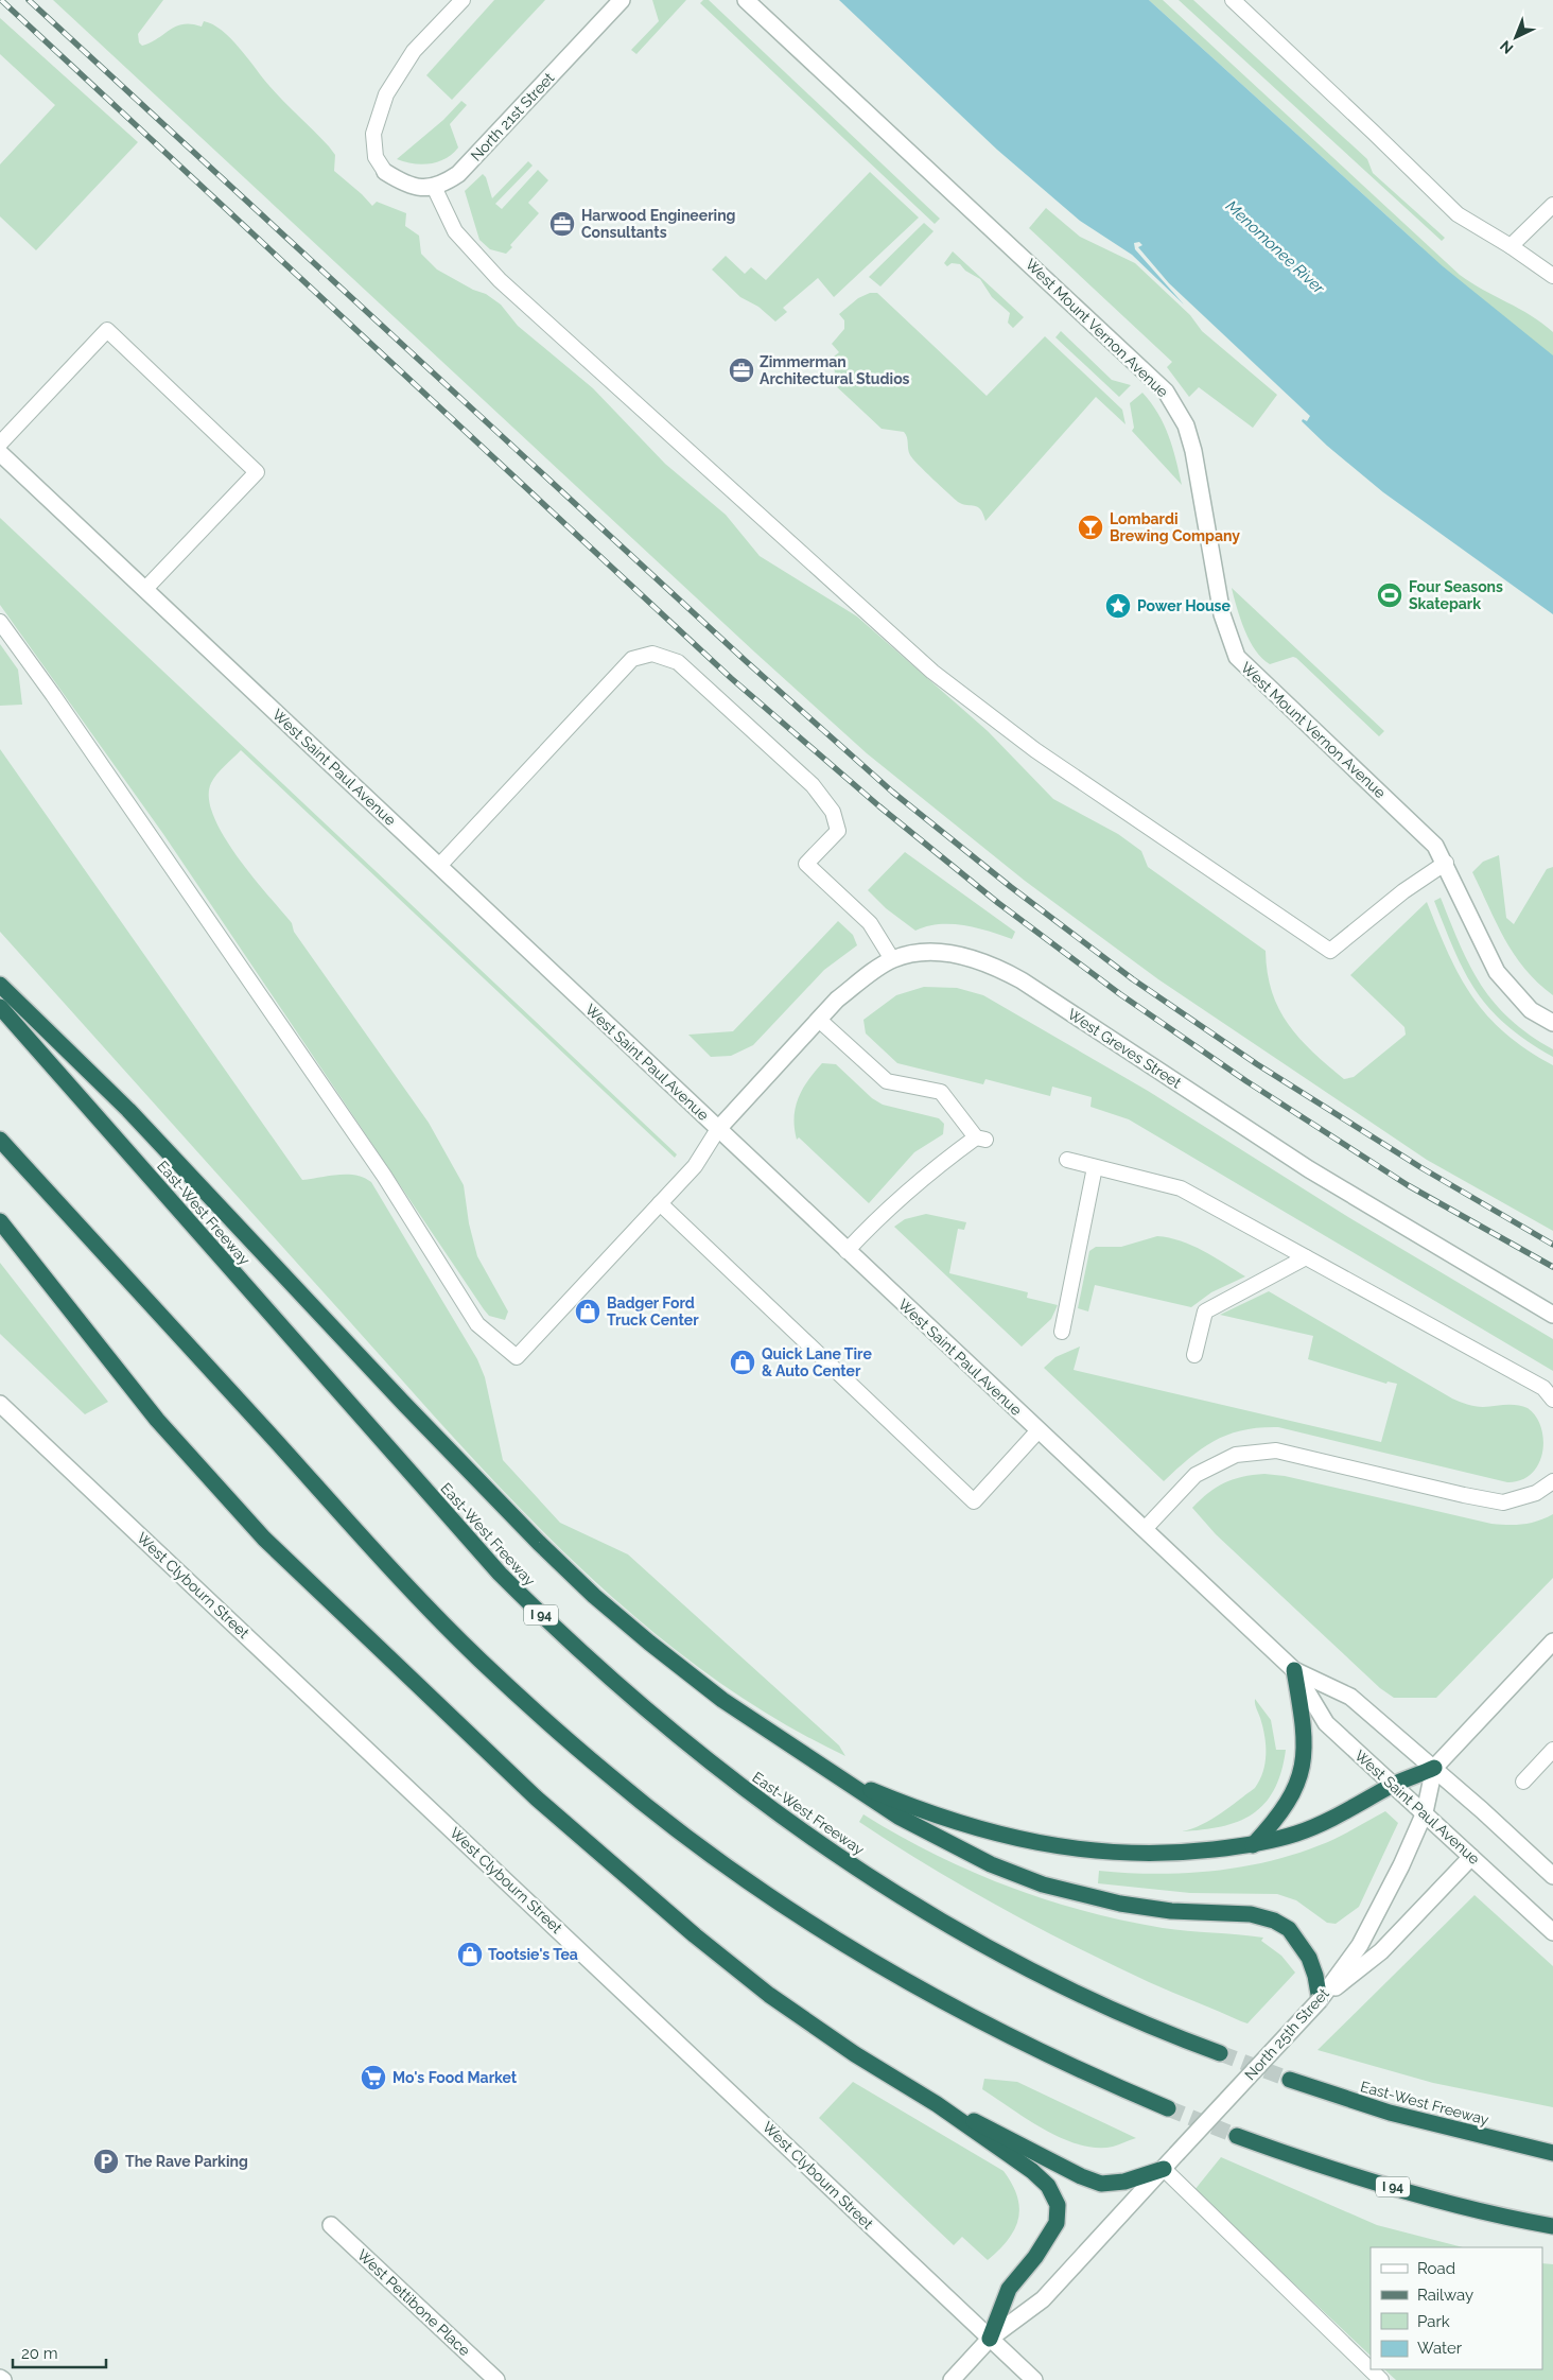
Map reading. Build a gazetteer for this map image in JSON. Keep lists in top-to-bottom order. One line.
{"streets":{"highway":["East-West Freeway","I 94"],"street":["North 21st Street","West Mount Vernon Avenue","West Saint Paul Avenue","West Greves Street","West Clybourn Street","North 25th Street","West Pettibone Place"]},"crossings":[["West Saint Paul Avenue","West Greves Street"],["West Saint Paul Avenue","North 25th Street"],["West Clybourn Street","North 25th Street"]],"water":["Menomonee River"],"places":{"office":["Harwood Engineering Consultants","Zimmerman Architectural Studios"],"bar":["Lombardi Brewing Company"],"sports":["Four Seasons Skatepark"],"place":["Power House"],"shop":["Badger Ford Truck Center","Quick Lane Tire & Auto Center","Tootsie's Tea"],"supermarket":["Mo's Food Market"],"parking":["The Rave Parking"]},"legend":["Road","Railway","Park","Water"],"scale_bar":"20 m","north":"bottom left"}
